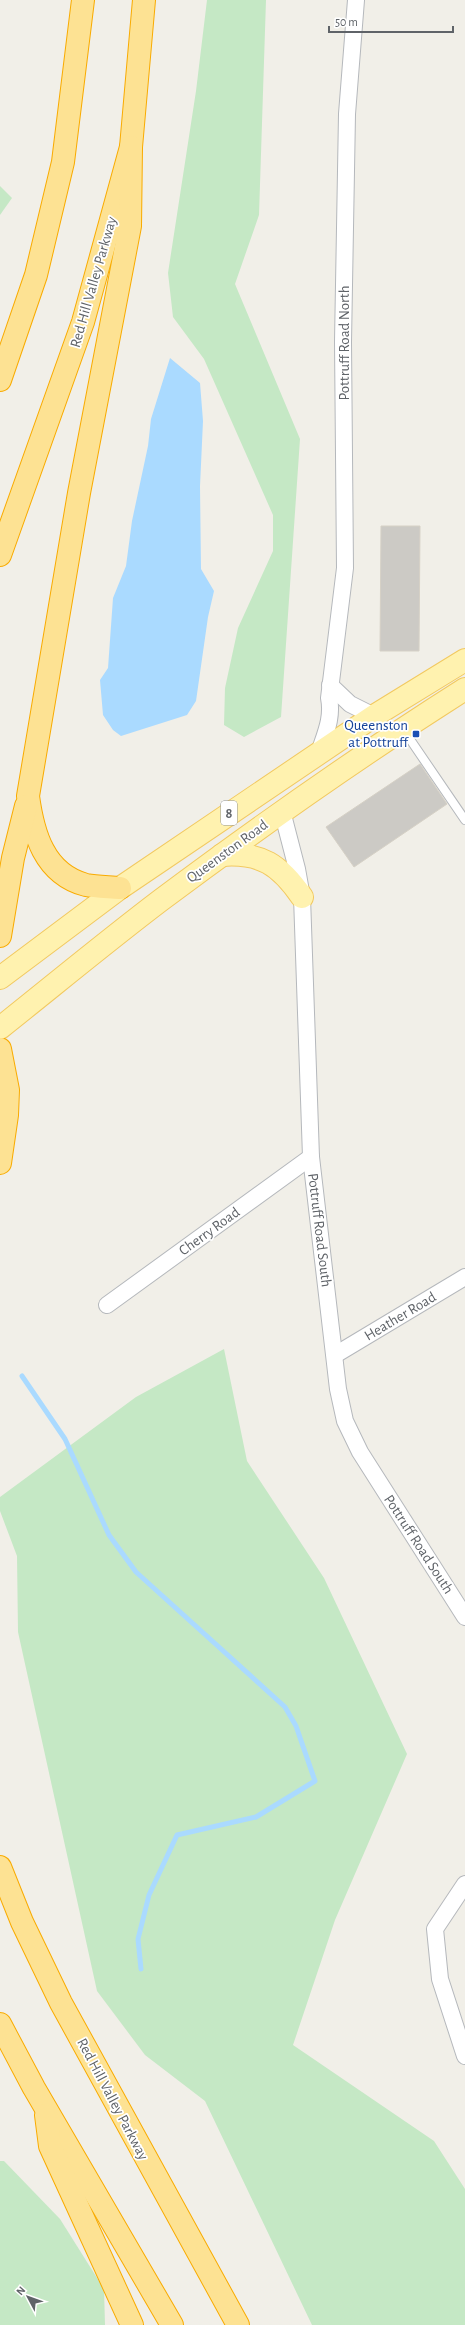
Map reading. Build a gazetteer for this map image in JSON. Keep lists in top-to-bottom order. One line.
{"streets":{"highway":["Red Hill Valley Parkway"],"main road":["8","Queenston Road"],"street":["Pottruff Road North","Pottruff Road South","Cherry Road","Heather Road"]},"crossings":[["Pottruff Road North","Queenston Road"],["Queenston Road","Pottruff Road South"],["Pottruff Road South","Cherry Road"],["Pottruff Road South","Heather Road"]],"places":{"transit":["Queenston at Pottruff"]},"scale_bar":"50 m","north":"top left"}
